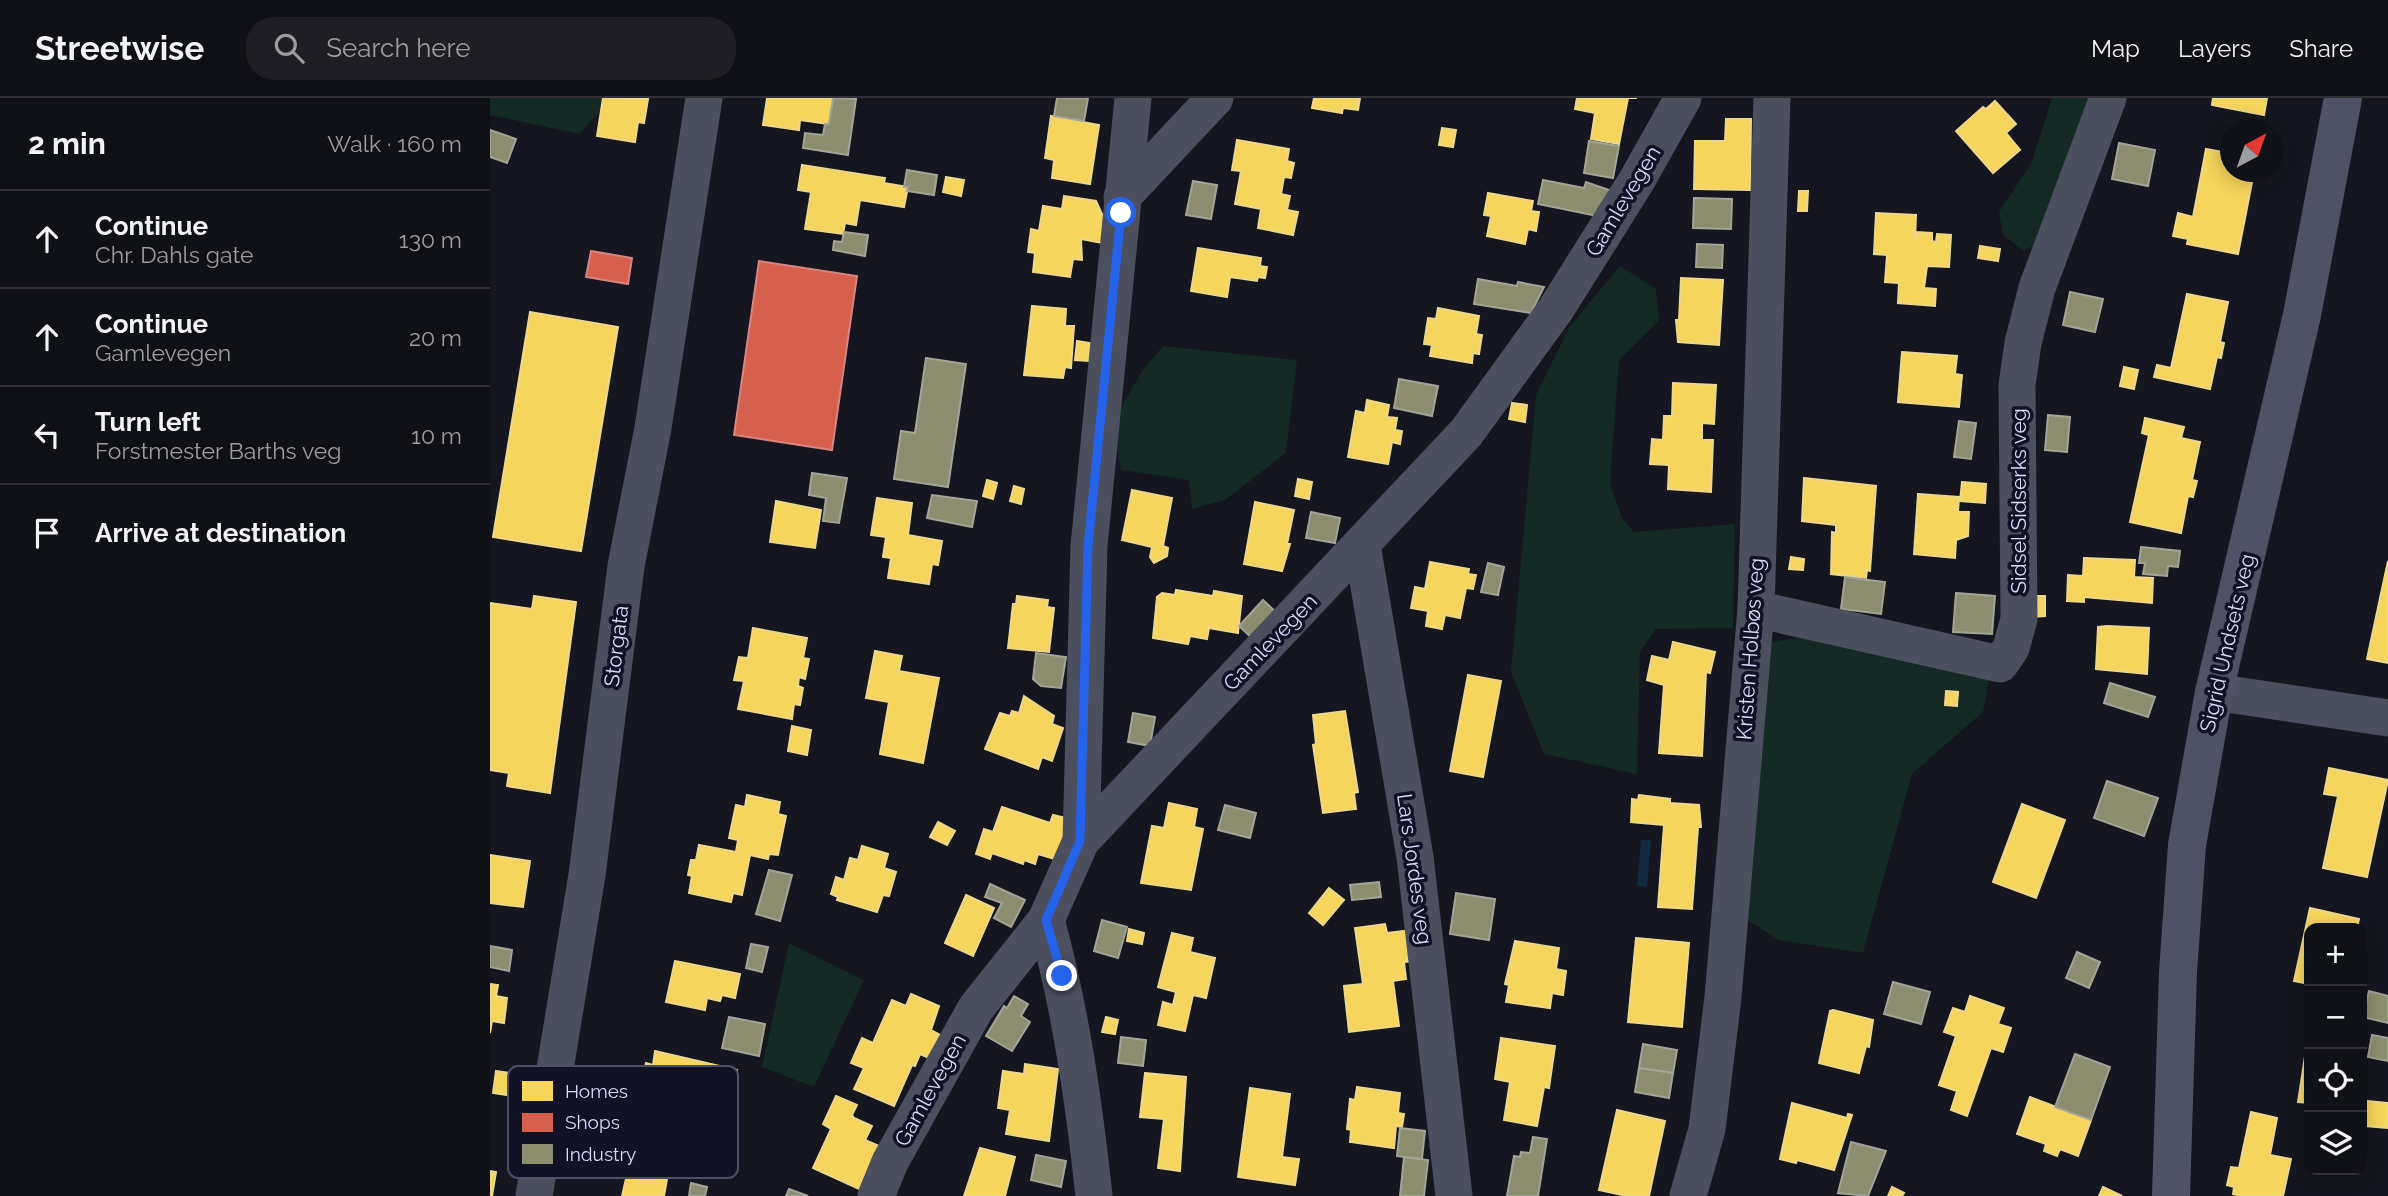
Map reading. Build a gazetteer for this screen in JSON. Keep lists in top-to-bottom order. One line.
{"streets":{"street":["Gamlevegen","Sidsel Sidserks veg","Sigrid Undsets veg","Storgata","Kristen Holbøs veg","Lars Jordes veg"]},"crossings":[["Gamlevegen","Lars Jordes veg"],["Sidsel Sidserks veg","Kristen Holbøs veg"]],"legend":["Homes","Shops","Industry"],"north":"top right","page":{"header":"Streetwise","search":"Search here","nav":["Map","Layers","Share"],"heading":["2 min","Walk · 160 m"],"list":[["Continue","Chr. Dahls gate","130 m"],["Continue","Gamlevegen","20 m"],["Turn left","Forstmester Barths veg","10 m"],"Arrive at destination"],"map_buttons":["+","−"]}}
